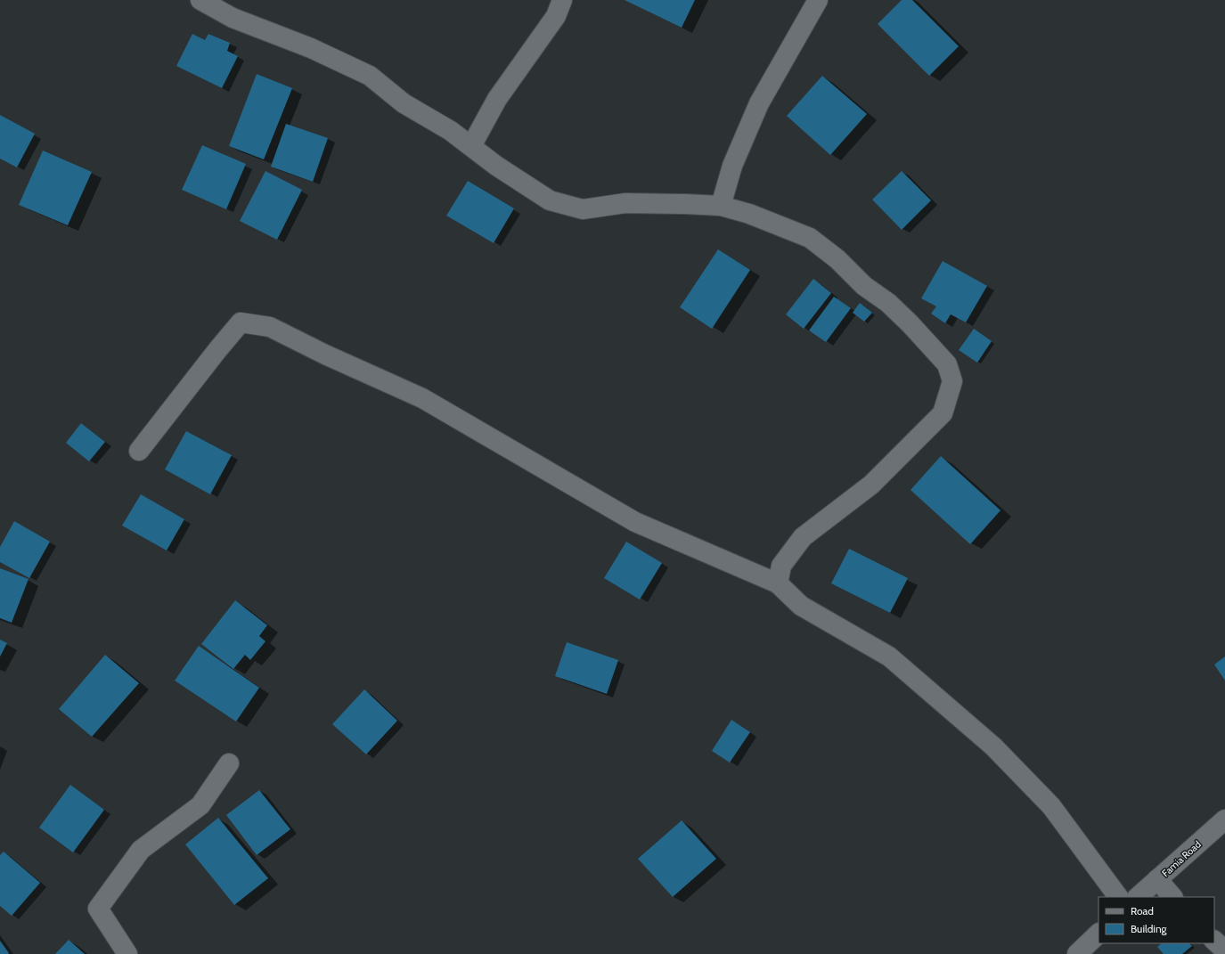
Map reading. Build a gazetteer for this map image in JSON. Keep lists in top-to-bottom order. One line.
{"streets":{"street":["Famia Road"]},"legend":["Road","Building"]}
